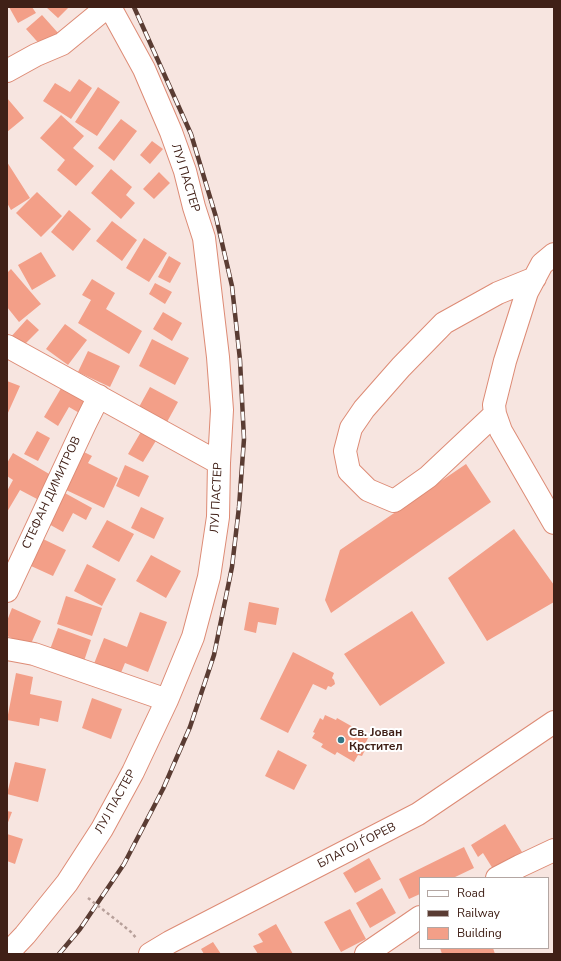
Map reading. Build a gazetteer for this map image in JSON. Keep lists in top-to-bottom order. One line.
{"streets":{"street":["ЛУЈ ПАСТЕР","СТЕФАН ДИМИТРОВ","БЛАГОЈ ЃОРЕВ"]},"places":["Св. Јован Крстител"],"legend":["Road","Railway","Building"]}
